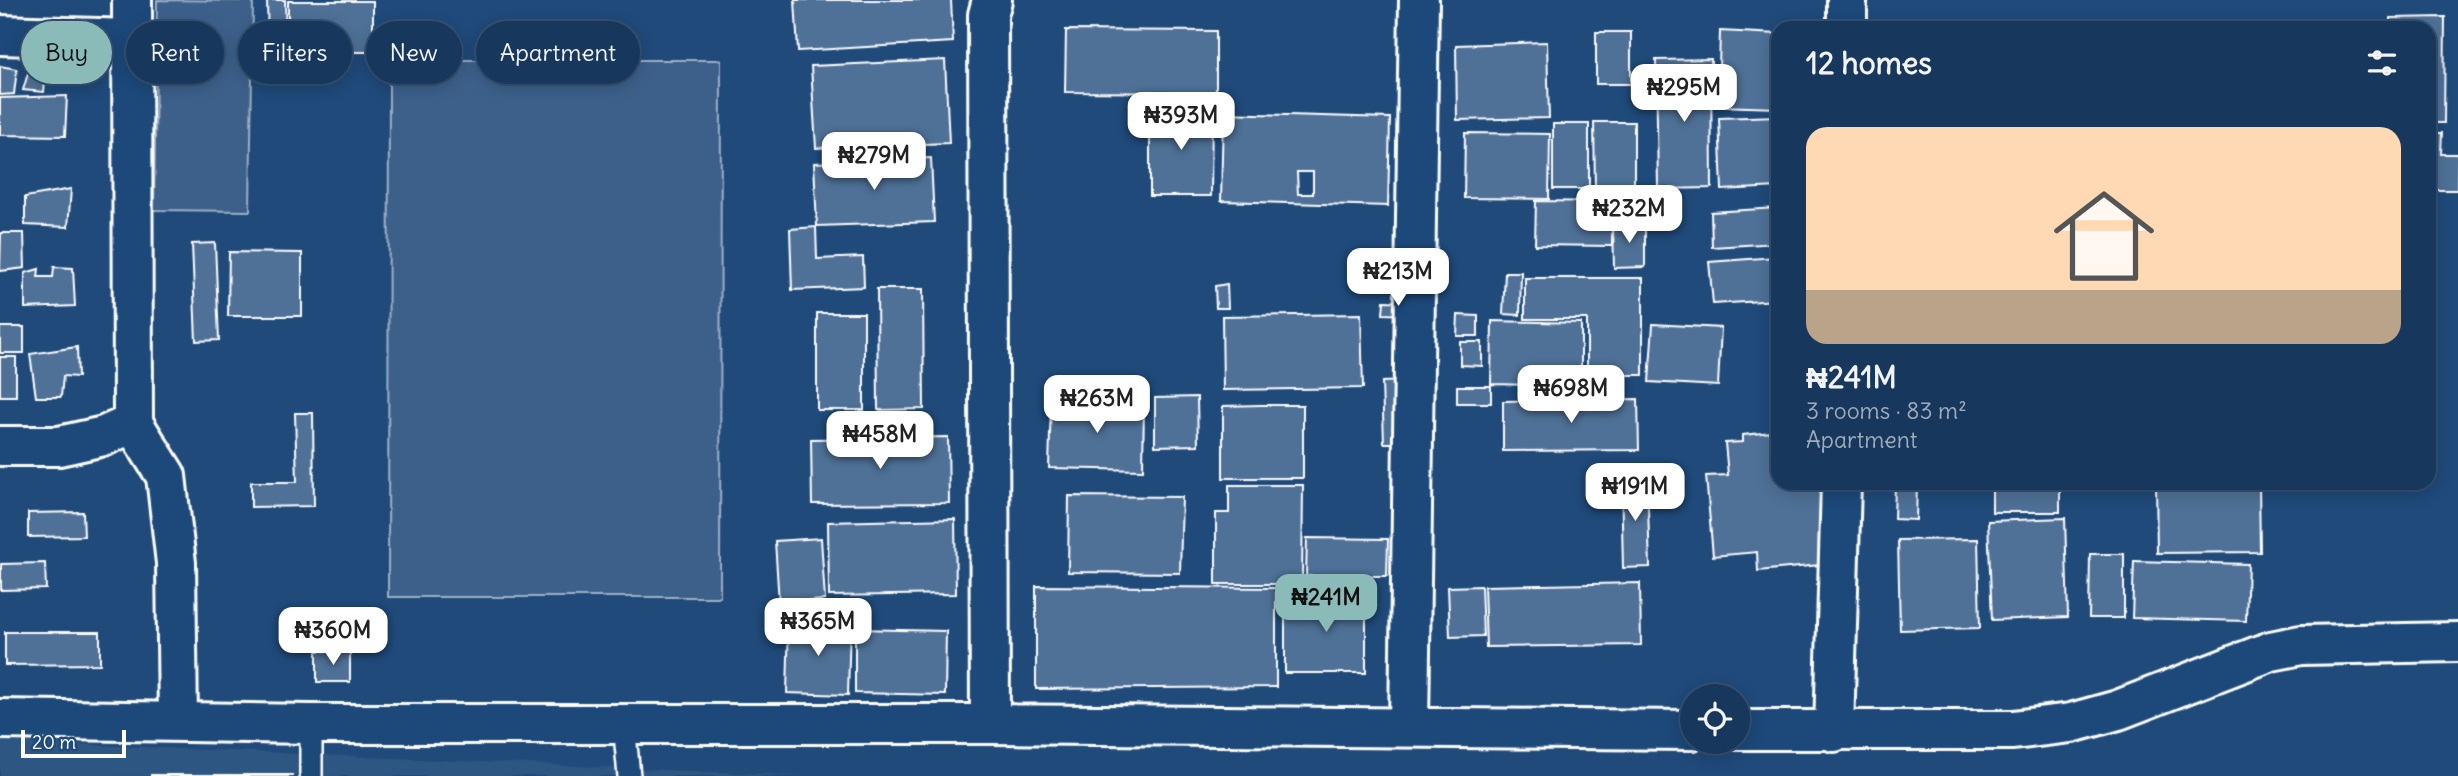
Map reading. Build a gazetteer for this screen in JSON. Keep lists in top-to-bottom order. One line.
{"scale_bar":"20 m","page":{"chip":["Buy","Rent","Filters","New","Apartment"],"heading":"12 homes","price":["₦295M","₦393M","₦279M","₦232M","₦213M","₦698M","₦263M","₦458M","₦191M","₦241M","₦365M","₦360M"],"list":[{"name":"₦241M","note":"3 rooms · 83 m² · Apartment"}],"scale":"20 m"}}
